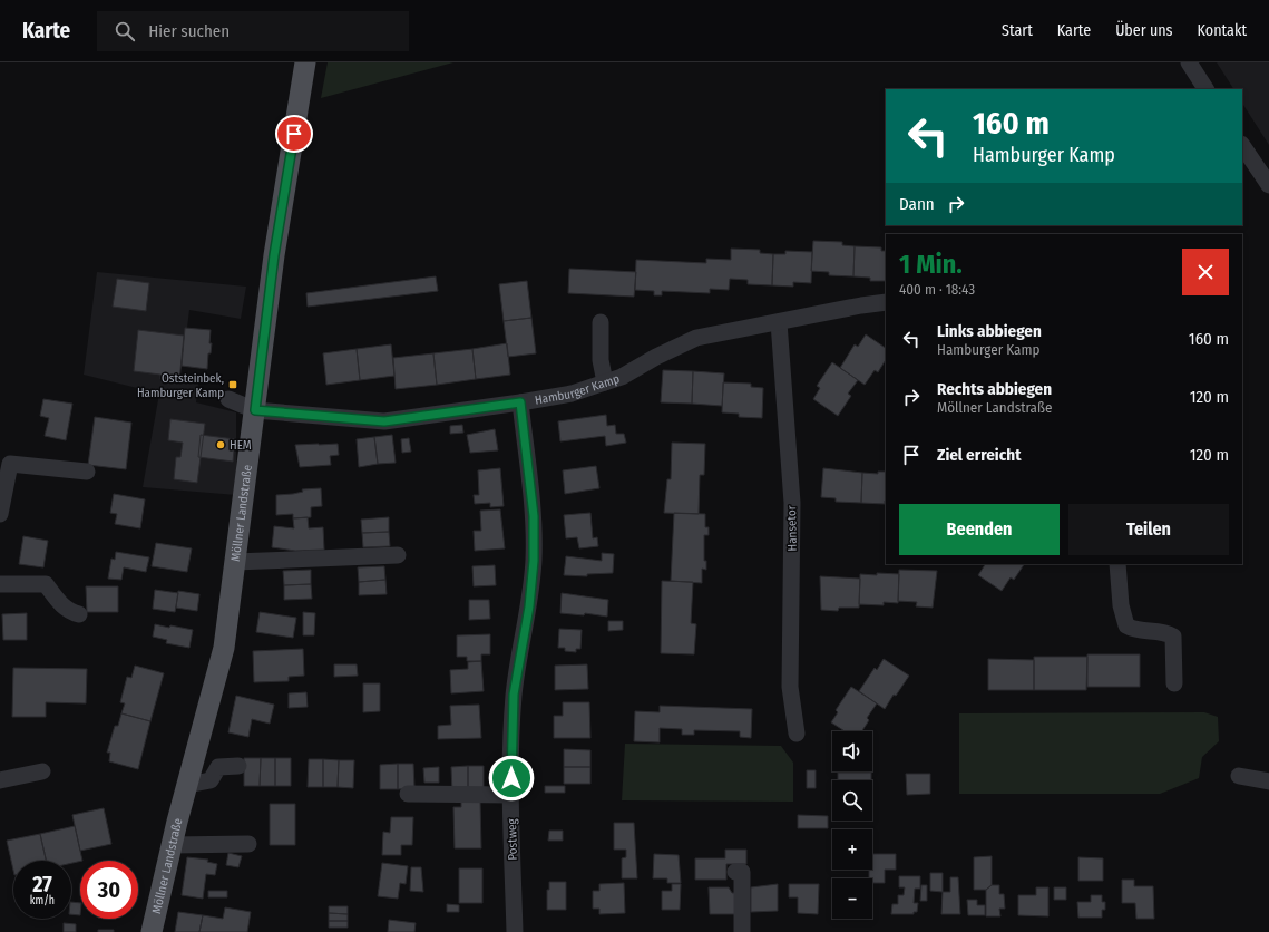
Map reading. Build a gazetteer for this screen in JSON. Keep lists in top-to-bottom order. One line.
{"streets":{"main road":["Möllner Landstraße"],"street":["Hamburger Kamp","Hansetor","Postweg"]},"crossings":[["Hamburger Kamp","Möllner Landstraße"],["Hamburger Kamp","Hansetor"],["Hamburger Kamp","Postweg"]],"places":{"transit":["Oststeinbek, Hamburger Kamp"],"other":["HEM"]},"page":{"header":"Karte","search":"Hier suchen","nav":["Start","Karte","Über uns","Kontakt"],"turn":["160 m","Hamburger Kamp"],"then":"Dann","heading":["1 Min.","400 m · 18:43"],"list":[{"name":"Links abbiegen","note":"Hamburger Kamp","value":"160 m"},{"name":"Rechts abbiegen","note":"Möllner Landstraße","value":"120 m"},{"name":"Ziel erreicht","value":"120 m"}],"buttons":["Beenden","Teilen"],"map_buttons":["+","−"],"speed":"27 km/h","limit":"30"}}
